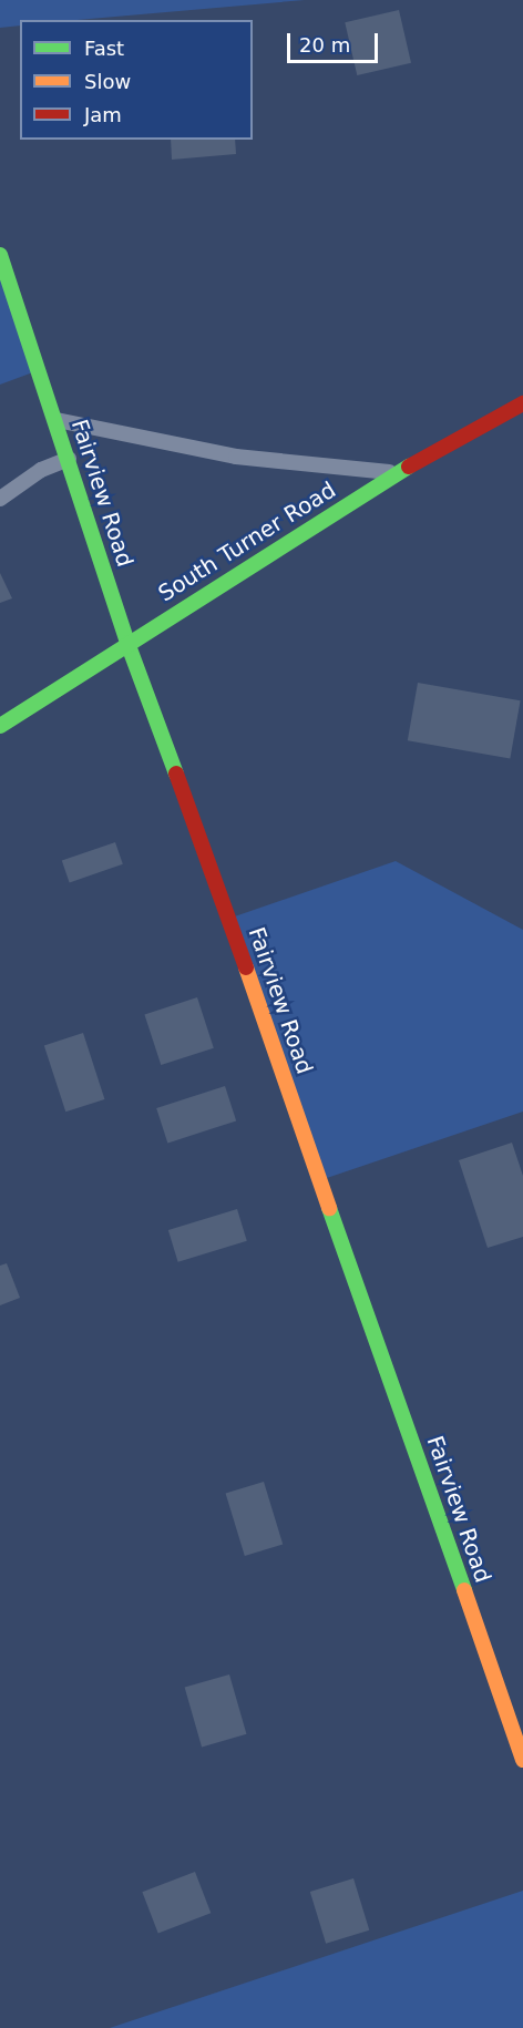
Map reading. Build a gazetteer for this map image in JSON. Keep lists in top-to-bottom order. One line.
{"streets":{"street":["Fairview Road","South Turner Road"]},"crossings":[["Fairview Road","South Turner Road"]],"legend":["Fast","Slow","Jam"],"scale_bar":"20 m"}
